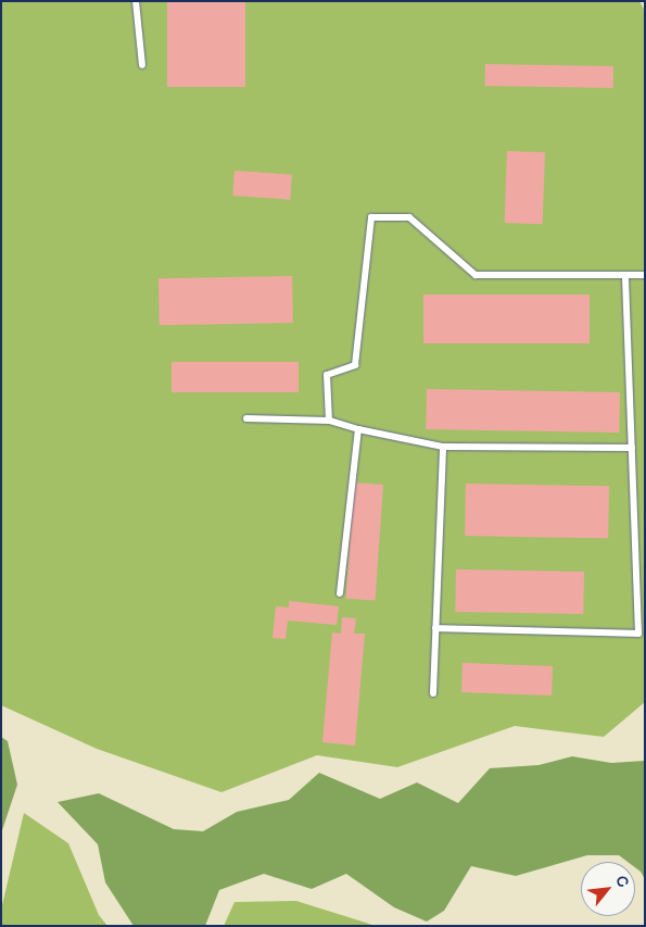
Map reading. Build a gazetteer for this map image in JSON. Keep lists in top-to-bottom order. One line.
{"north":"top right"}
